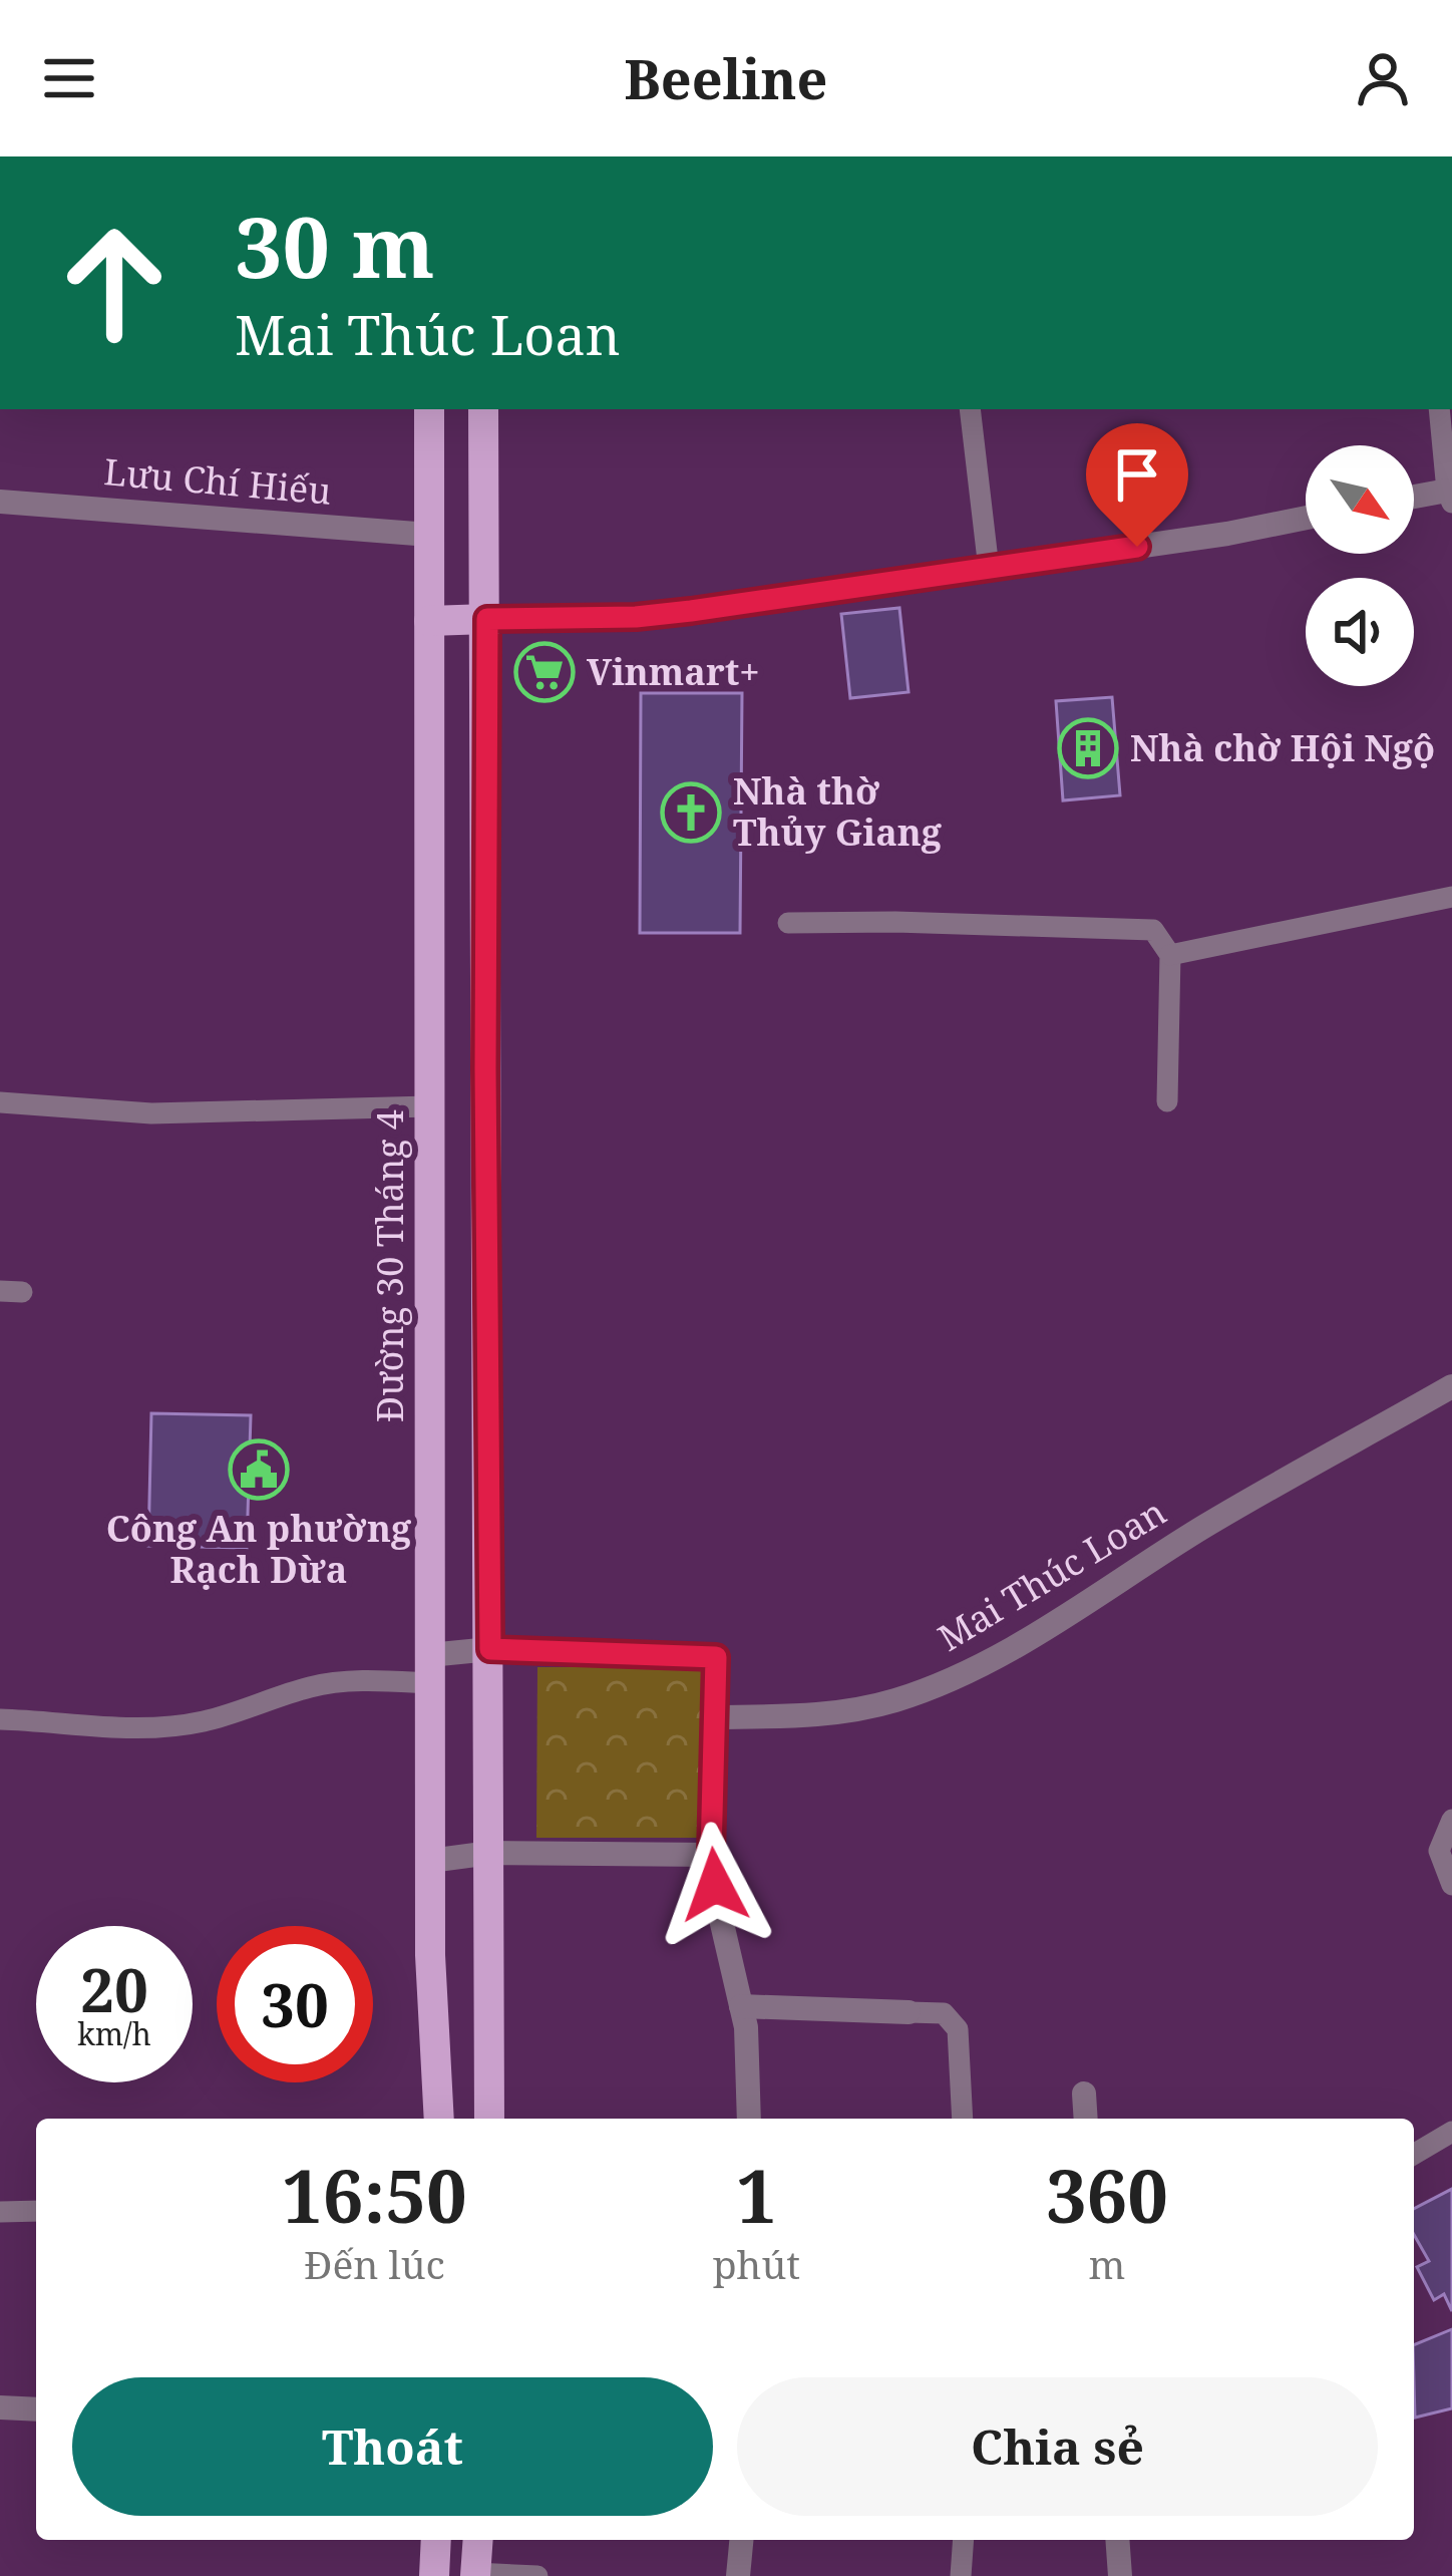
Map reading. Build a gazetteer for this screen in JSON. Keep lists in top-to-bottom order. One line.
{"streets":{"main road":["Đường 30 Tháng 4"],"street":["Lưu Chí Hiếu","Mai Thúc Loan"]},"crossings":[["Lưu Chí Hiếu","Đường 30 Tháng 4"]],"places":{"supermarket":["Vinmart+"],"building":["Nhà chờ Hội Ngộ"],"church":["Nhà thờ Thủy Giang"],"public building":["Công An phường Rạch Dừa"]},"north":"bottom right","page":{"header":"Beeline","turn":["30 m","Mai Thúc Loan"],"speed":"20 km/h","limit":"30","eta":["16:50","Đến lúc","1","phút","360","m"],"buttons":["Thoát","Chia sẻ"]}}
